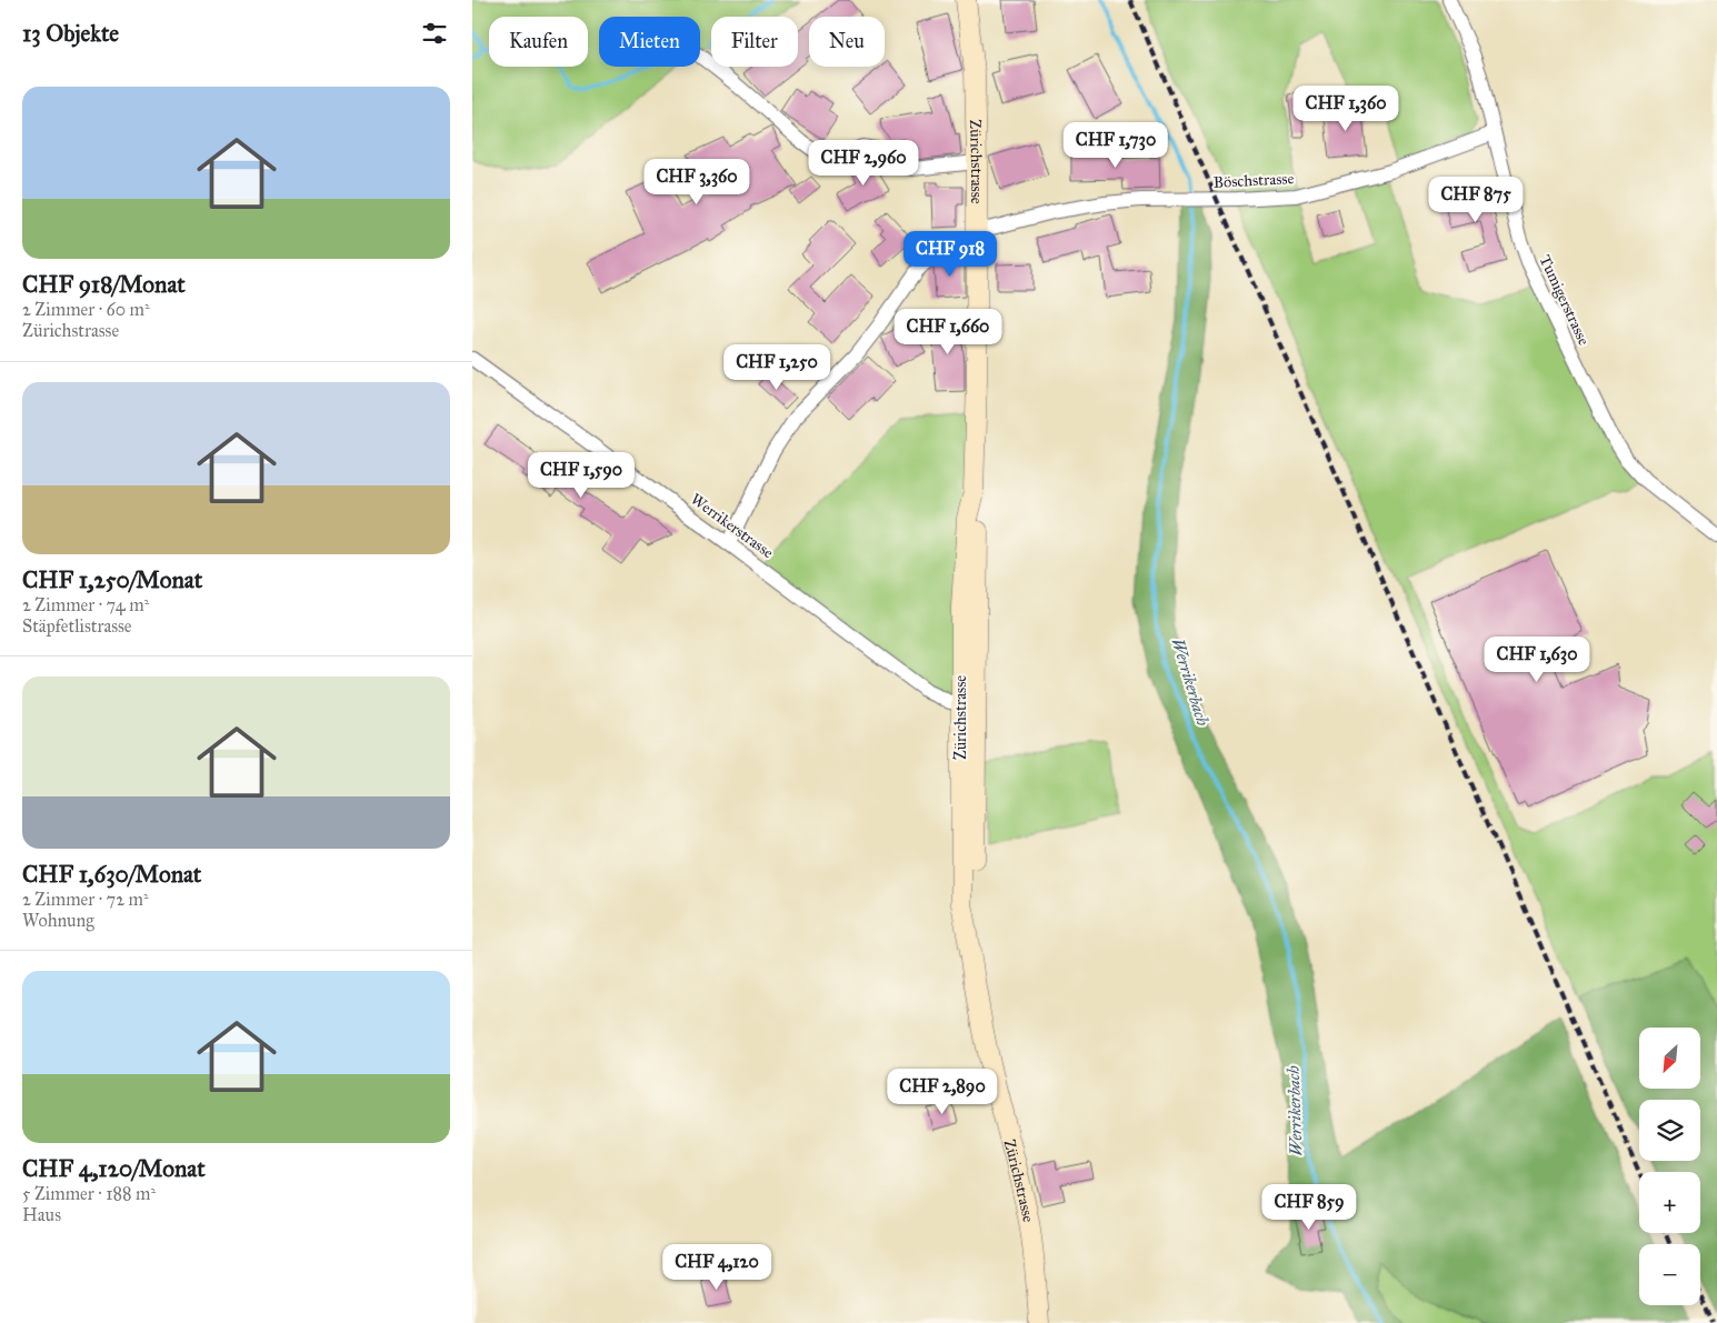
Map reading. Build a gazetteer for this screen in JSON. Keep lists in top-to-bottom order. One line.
{"streets":{"main road":["Zürichstrasse"],"street":["Böschstrasse","Tumigerstrasse","Werrikerstrasse"]},"crossings":[["Zürichstrasse","Böschstrasse"],["Zürichstrasse","Werrikerstrasse"],["Böschstrasse","Tumigerstrasse"],["Böschstrasse","Werrikerstrasse"]],"water":["Werrikerbach"],"north":"bottom left","page":{"heading":"13 Objekte","chip":["Kaufen","Mieten","Filter","Neu"],"list":[{"name":"CHF 918/Monat","note":"2 Zimmer · 60 m² · Zürichstrasse"},{"name":"CHF 1,250/Monat","note":"2 Zimmer · 74 m² · Stäpfetlistrasse"},{"name":"CHF 1,630/Monat","note":"2 Zimmer · 72 m² · Wohnung"},{"name":"CHF 4,120/Monat","note":"5 Zimmer · 188 m² · Haus"}],"price":["CHF 1,360","CHF 1,730","CHF 2,960","CHF 3,360","CHF 875","CHF 918","CHF 1,660","CHF 1,250","CHF 1,590","CHF 1,630","CHF 2,890","CHF 859","CHF 4,120"],"map_buttons":["+","−"]}}
